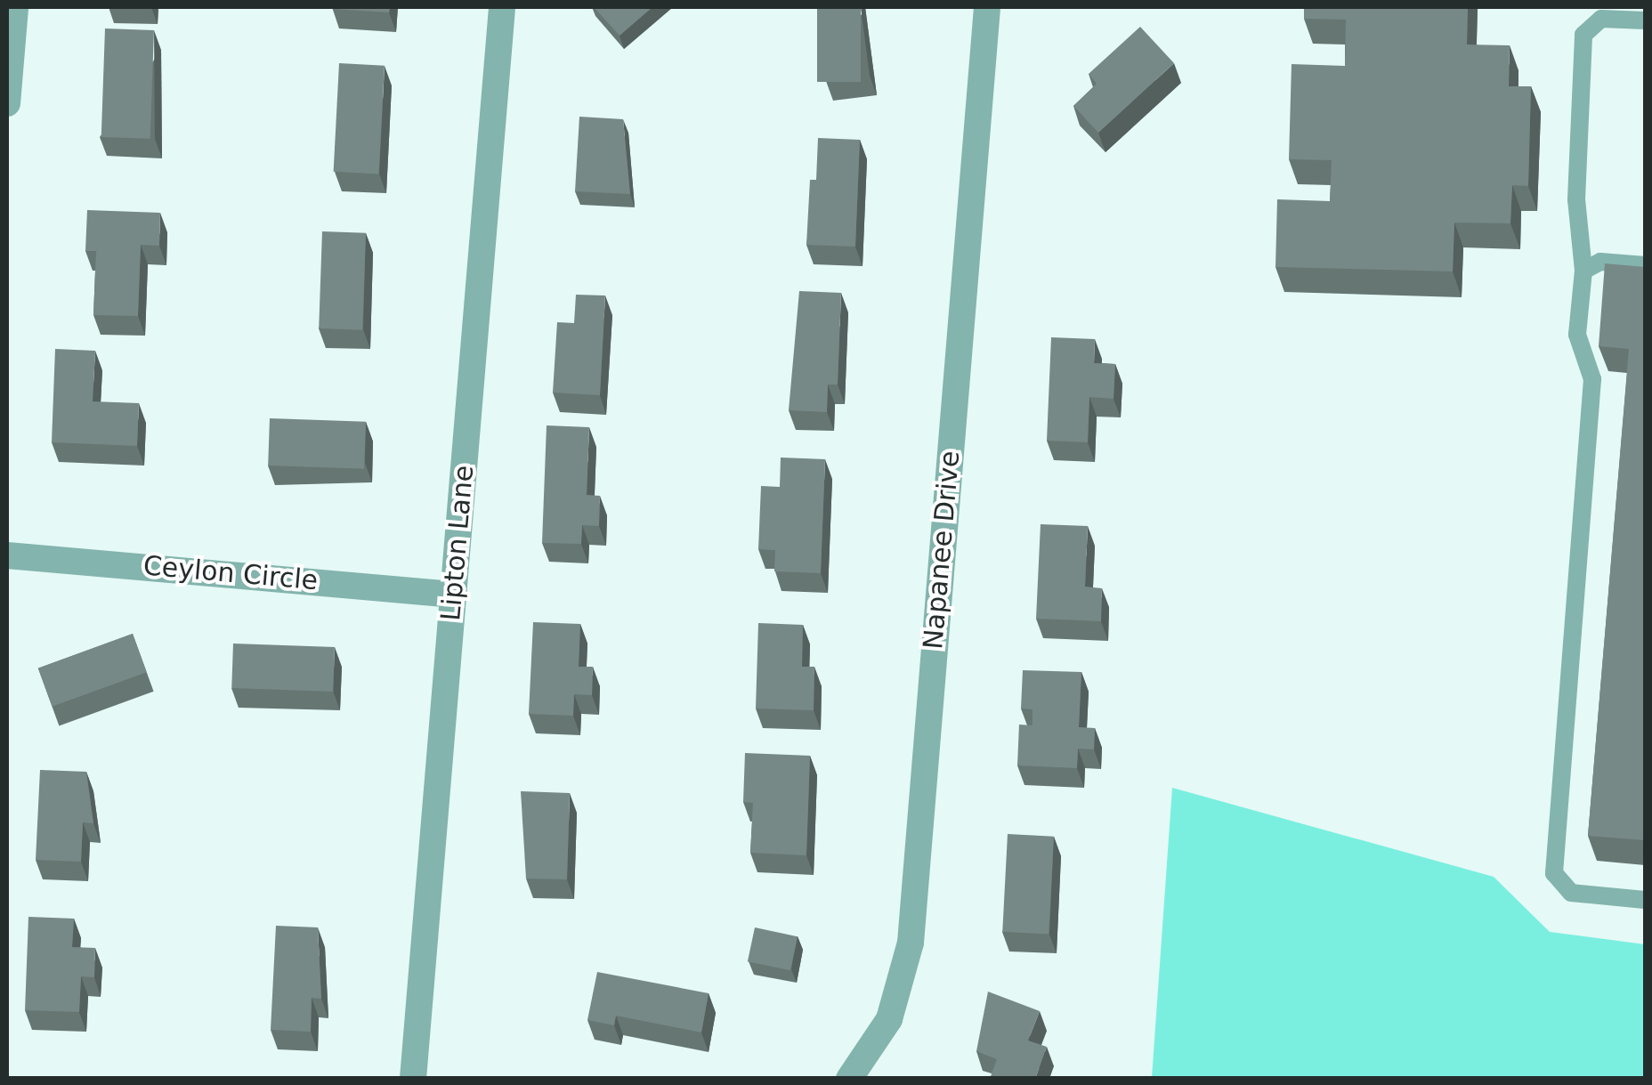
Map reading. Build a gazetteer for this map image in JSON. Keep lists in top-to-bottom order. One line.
{"streets":{"street":["Lipton Lane","Napanee Drive","Ceylon Circle"]},"crossings":[["Lipton Lane","Ceylon Circle"]]}
